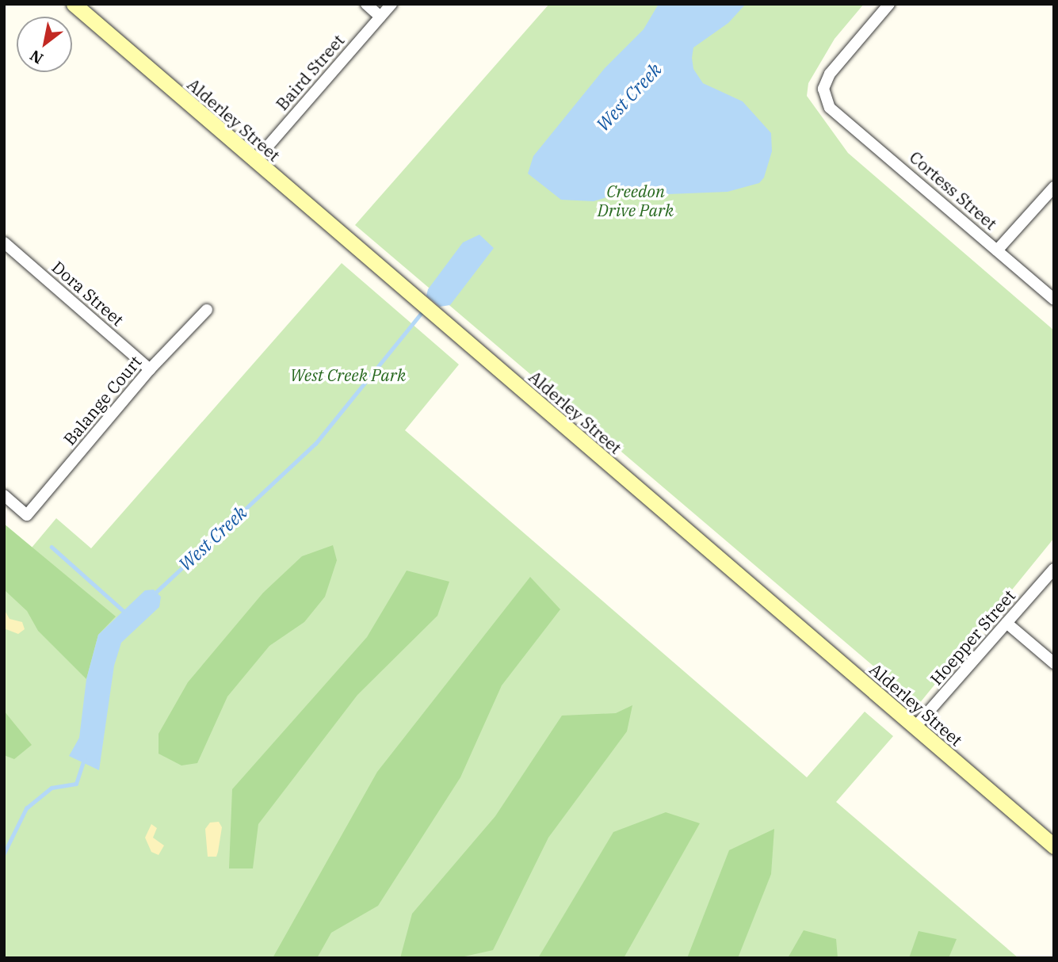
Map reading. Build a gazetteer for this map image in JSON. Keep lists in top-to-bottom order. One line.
{"streets":{"street":["Baird Street","Alderley Street","Cortess Street","Dora Street","Balange Court","Hoepper Street"]},"crossings":[["Baird Street","Alderley Street"],["Alderley Street","Hoepper Street"],["Dora Street","Balange Court"]],"water":["West Creek"],"parks":["Creedon Drive Park","West Creek Park"],"north":"bottom left"}
